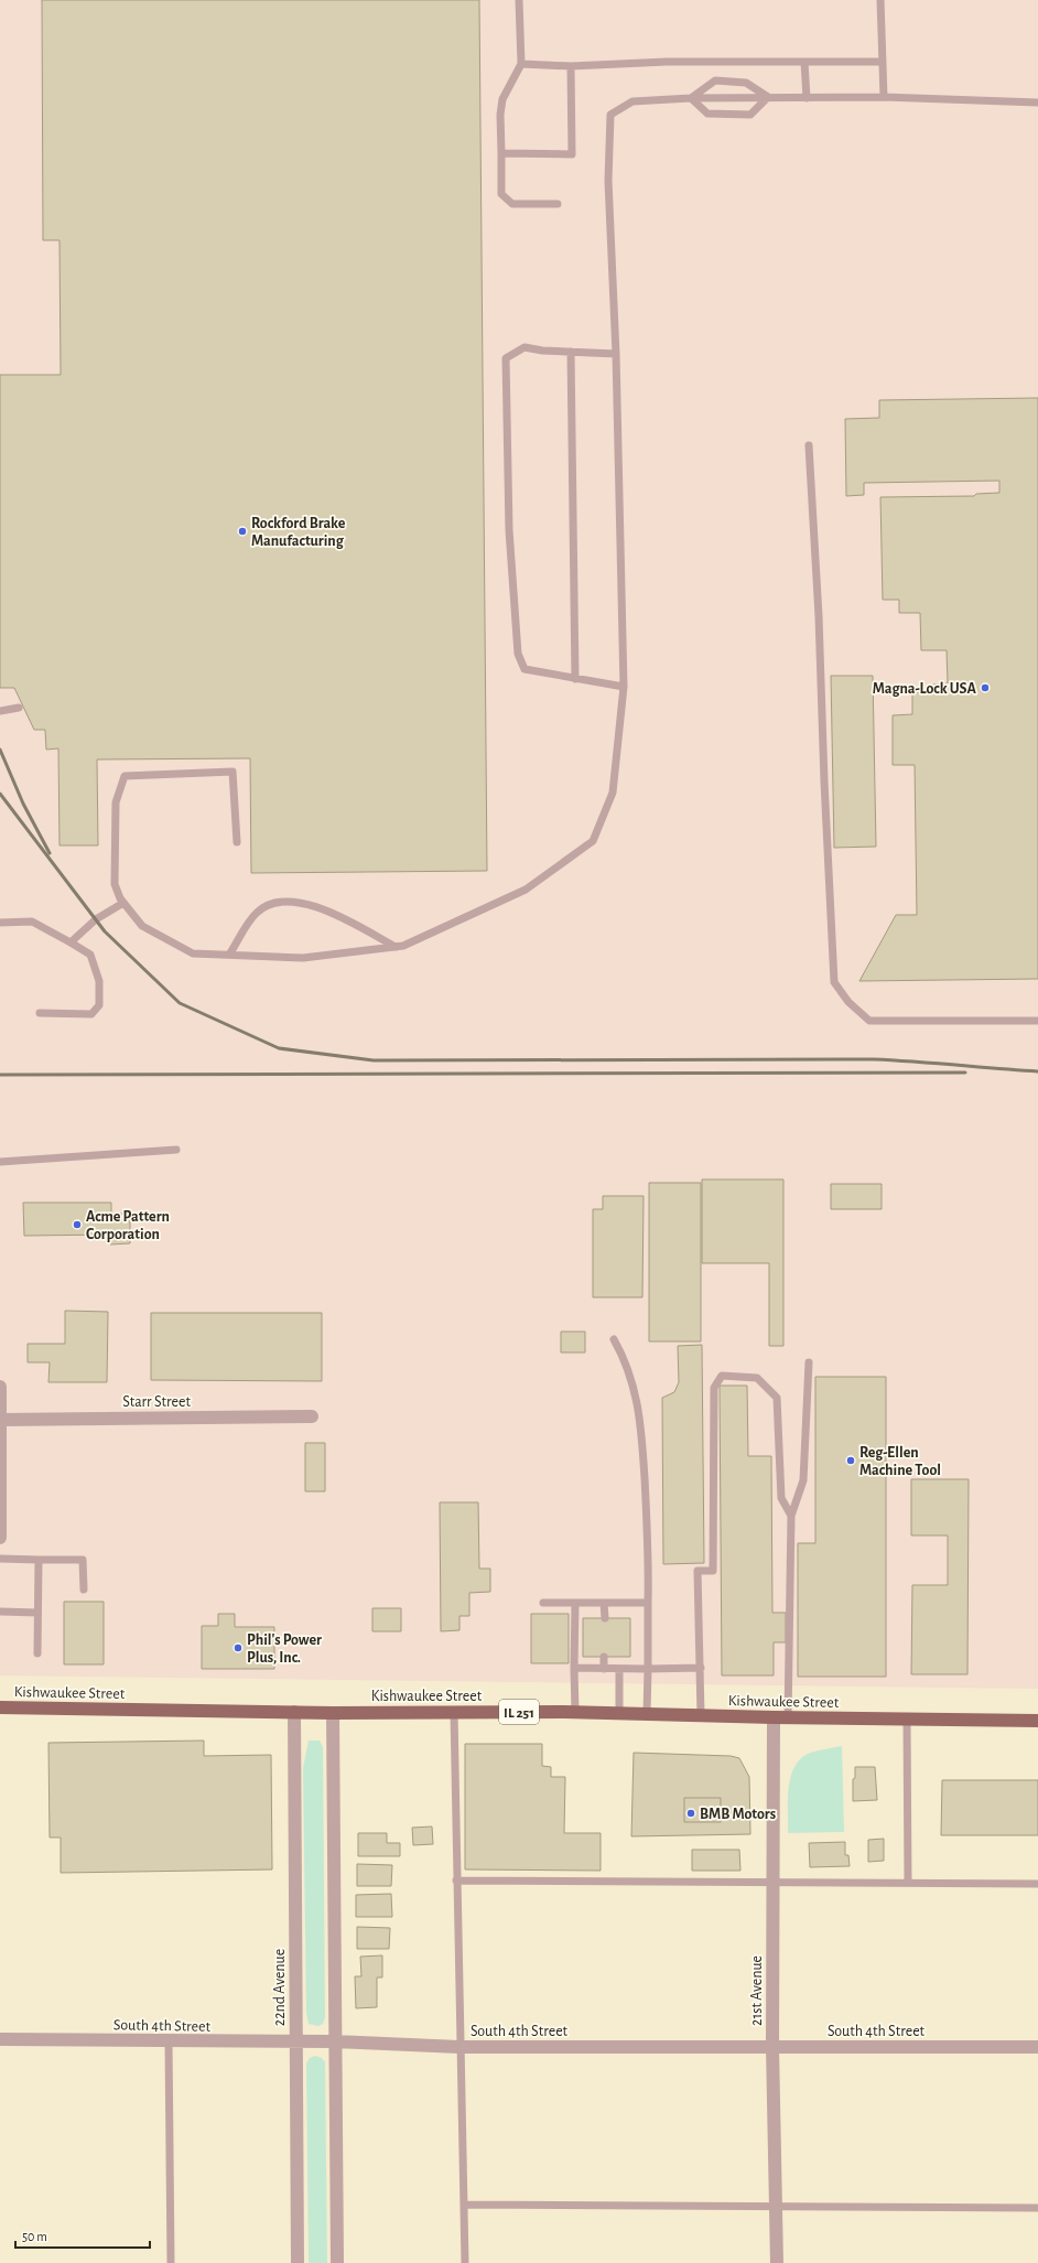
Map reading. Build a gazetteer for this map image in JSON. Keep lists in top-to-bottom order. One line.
{"streets":{"main road":["Kishwaukee Street","IL 251"],"street":["Starr Street","22nd Avenue","21st Avenue","South 4th Street"]},"crossings":[["Kishwaukee Street","22nd Avenue"],["Kishwaukee Street","21st Avenue"],["22nd Avenue","South 4th Street"],["21st Avenue","South 4th Street"]],"places":["Rockford Brake Manufacturing","Magna-Lock USA","Acme Pattern Corporation","Reg-Ellen Machine Tool","Phil's Power Plus, Inc.","BMB Motors"],"scale_bar":"50 m"}
